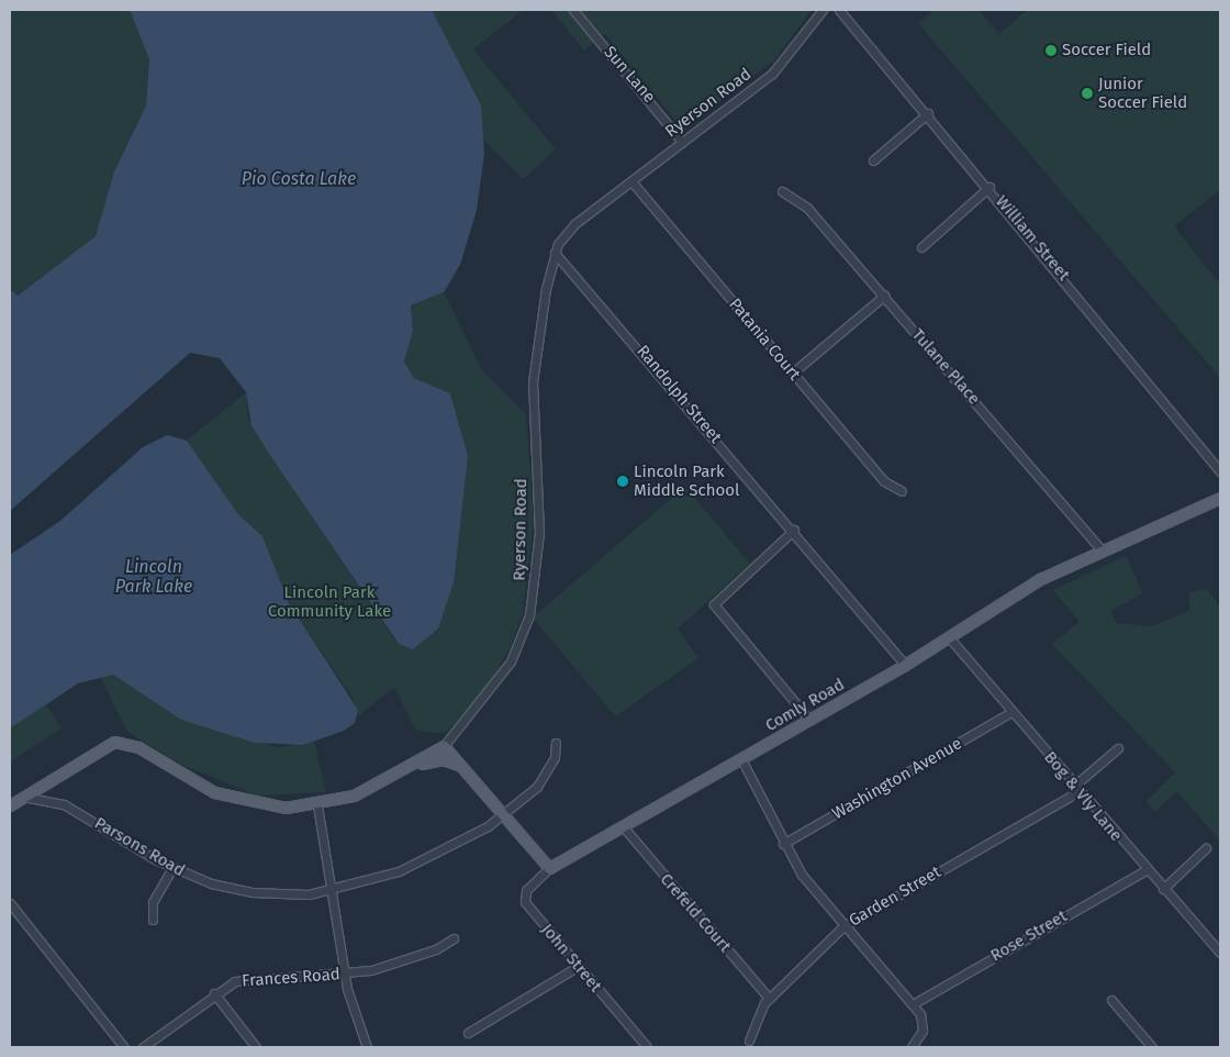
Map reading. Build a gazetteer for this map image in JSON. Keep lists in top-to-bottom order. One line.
{"streets":{"main road":["Ryerson Road","Comly Road"],"street":["Sun Lane","William Street","Patania Court","Tulane Place","Randolph Street","Washington Avenue","Bog & Vly Lane","Parsons Road","Garden Street","Crefeld Court","Rose Street","John Street","Frances Road"]},"crossings":[["Sun Lane","Ryerson Road"],["Ryerson Road","Patania Court"],["Ryerson Road","Randolph Street"],["Ryerson Road","Parsons Road"],["Tulane Place","Comly Road"],["Randolph Street","Comly Road"],["Comly Road","Bog & Vly Lane"],["Comly Road","Crefeld Court"],["Comly Road","John Street"],["Washington Avenue","Bog & Vly Lane"],["Bog & Vly Lane","Garden Street"],["Bog & Vly Lane","Rose Street"],["Garden Street","Crefeld Court"]],"water":["Pio Costa Lake","Lincoln Park Lake"],"parks":["Lincoln Park Community Lake"],"places":["Soccer Field","Junior Soccer Field","Lincoln Park Middle School"]}
